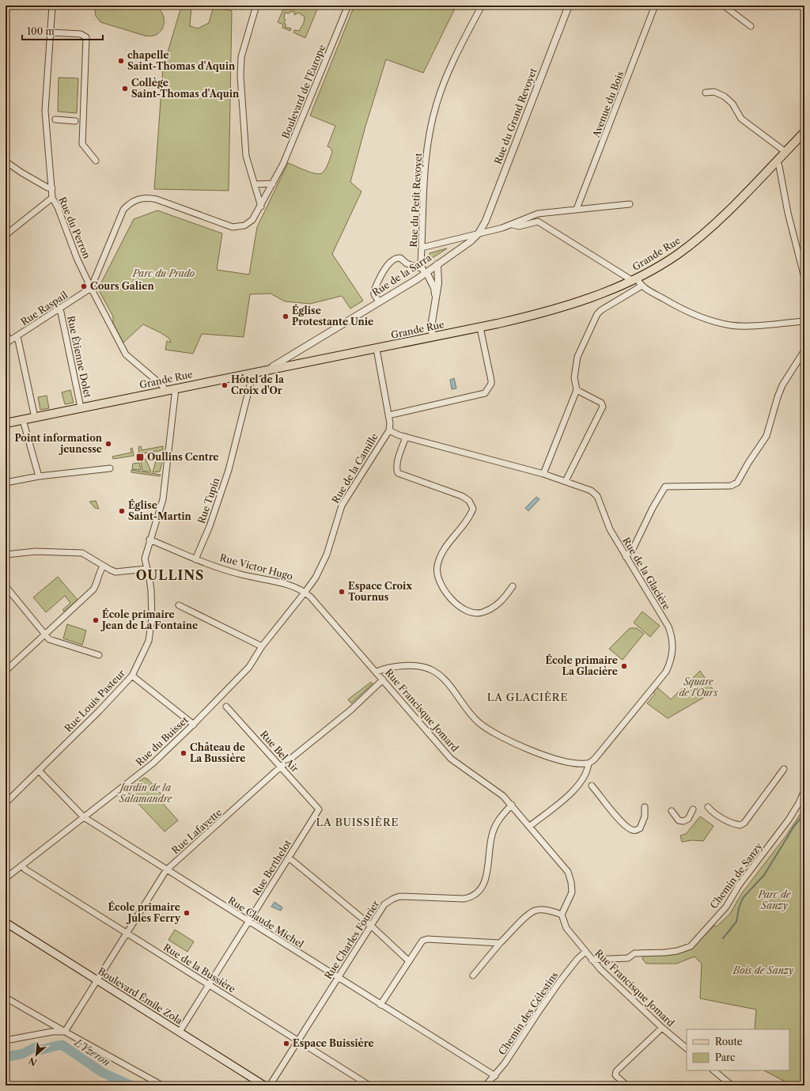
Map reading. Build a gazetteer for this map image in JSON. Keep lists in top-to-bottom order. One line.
{"streets":{"main road":["Grande Rue","Boulevard Émile Zola"],"street":["Boulevard de l'Europe","Avenue du Bois","Rue du Grand Revoyet","Rue du Petit Revoyet","Rue du Perron","Rue de la Sarra","Rue Raspail","Rue Étienne Dolet","Rue de la Camille","Rue Tupin","Rue Victor Hugo","Rue de la Glacière","Rue Louis Pasteur","Rue Francisque Jomard","Rue du Buisset","Rue Bel Air","Rue Lafayette","Rue Berthelot","Chemin de Sanzy","Rue Claude Michel","Rue Charles Fourier","Rue de la Bussière","Chemin des Célestins"]},"crossings":[["Boulevard de l'Europe","Rue du Perron"],["Boulevard de l'Europe","Rue Raspail"],["Rue du Grand Revoyet","Rue de la Sarra"],["Rue du Petit Revoyet","Rue de la Sarra"],["Rue du Perron","Grande Rue"],["Rue du Perron","Rue Raspail"],["Grande Rue","Rue de la Sarra"],["Grande Rue","Rue Étienne Dolet"],["Grande Rue","Rue de la Camille"],["Grande Rue","Rue Tupin"],["Grande Rue","Rue Louis Pasteur"],["Rue Raspail","Rue Étienne Dolet"],["Rue de la Camille","Rue Victor Hugo"],["Rue de la Camille","Rue de la Glacière"],["Rue de la Camille","Rue Francisque Jomard"],["Rue de la Camille","Rue du Buisset"],["Rue Tupin","Rue Victor Hugo"],["Rue Victor Hugo","Rue Louis Pasteur"],["Rue Victor Hugo","Rue Francisque Jomard"],["Rue Victor Hugo","Rue du Buisset"],["Rue de la Glacière","Rue Francisque Jomard"],["Rue Louis Pasteur","Rue Claude Michel"],["Rue Francisque Jomard","Rue du Buisset"],["Rue Francisque Jomard","Rue Lafayette"],["Rue Francisque Jomard","Chemin de Sanzy"],["Rue Francisque Jomard","Rue Charles Fourier"],["Rue Francisque Jomard","Chemin des Célestins"],["Rue du Buisset","Rue Claude Michel"],["Rue du Buisset","Rue de la Bussière"],["Rue Bel Air","Rue Lafayette"],["Rue Bel Air","Rue Berthelot"],["Rue Lafayette","Rue Claude Michel"],["Rue Lafayette","Rue de la Bussière"],["Rue Lafayette","Boulevard Émile Zola"],["Rue Berthelot","Rue Claude Michel"],["Rue Berthelot","Rue de la Bussière"],["Rue Berthelot","Boulevard Émile Zola"],["Rue Claude Michel","Rue Charles Fourier"],["Rue Claude Michel","Chemin des Célestins"],["Rue Charles Fourier","Rue de la Bussière"]],"districts":["OULLINS","LA GLACIÈRE","LA BUISSIÈRE"],"water":["L'Yzeron"],"parks":["Parc du Prado","Square de l'Ours","Jardin de la Salamandre","Parc de Sanzy","Bois de Sanzy"],"places":{"other":["chapelle Saint-Thomas d'Aquin","Collège Saint-Thomas d'Aquin","Cours Galien","Église Protestante Unie","Hôtel de la Croix d'Or","Point information jeunesse","Église Saint-Martin","Espace Croix Tournus","École primaire Jean de La Fontaine","École primaire La Glacière","Château de La Bussière","École primaire Jules Ferry","Espace Buissière"],"transit":["Oullins Centre"]},"legend":["Route","Parc"],"scale_bar":"100 m","north":"bottom left"}
